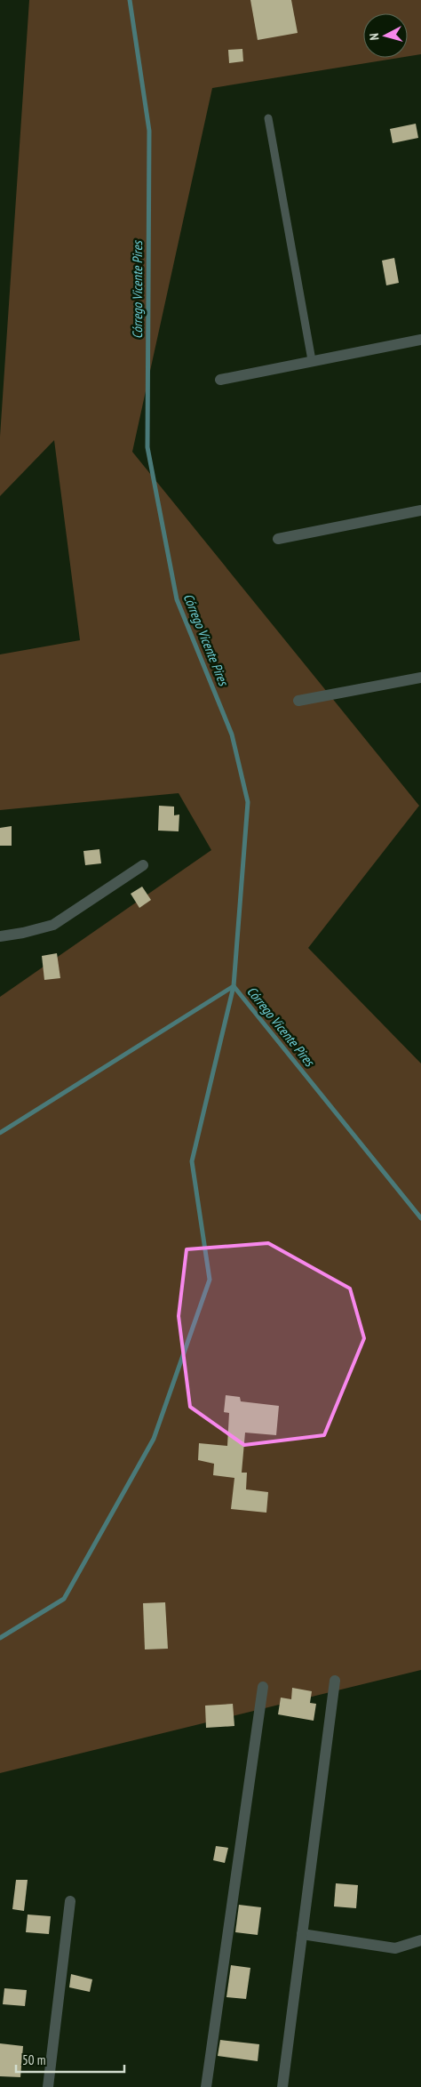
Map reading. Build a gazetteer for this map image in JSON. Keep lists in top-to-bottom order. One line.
{"water":["Córrego Vicente Pires"],"scale_bar":"50 m","north":"left"}
